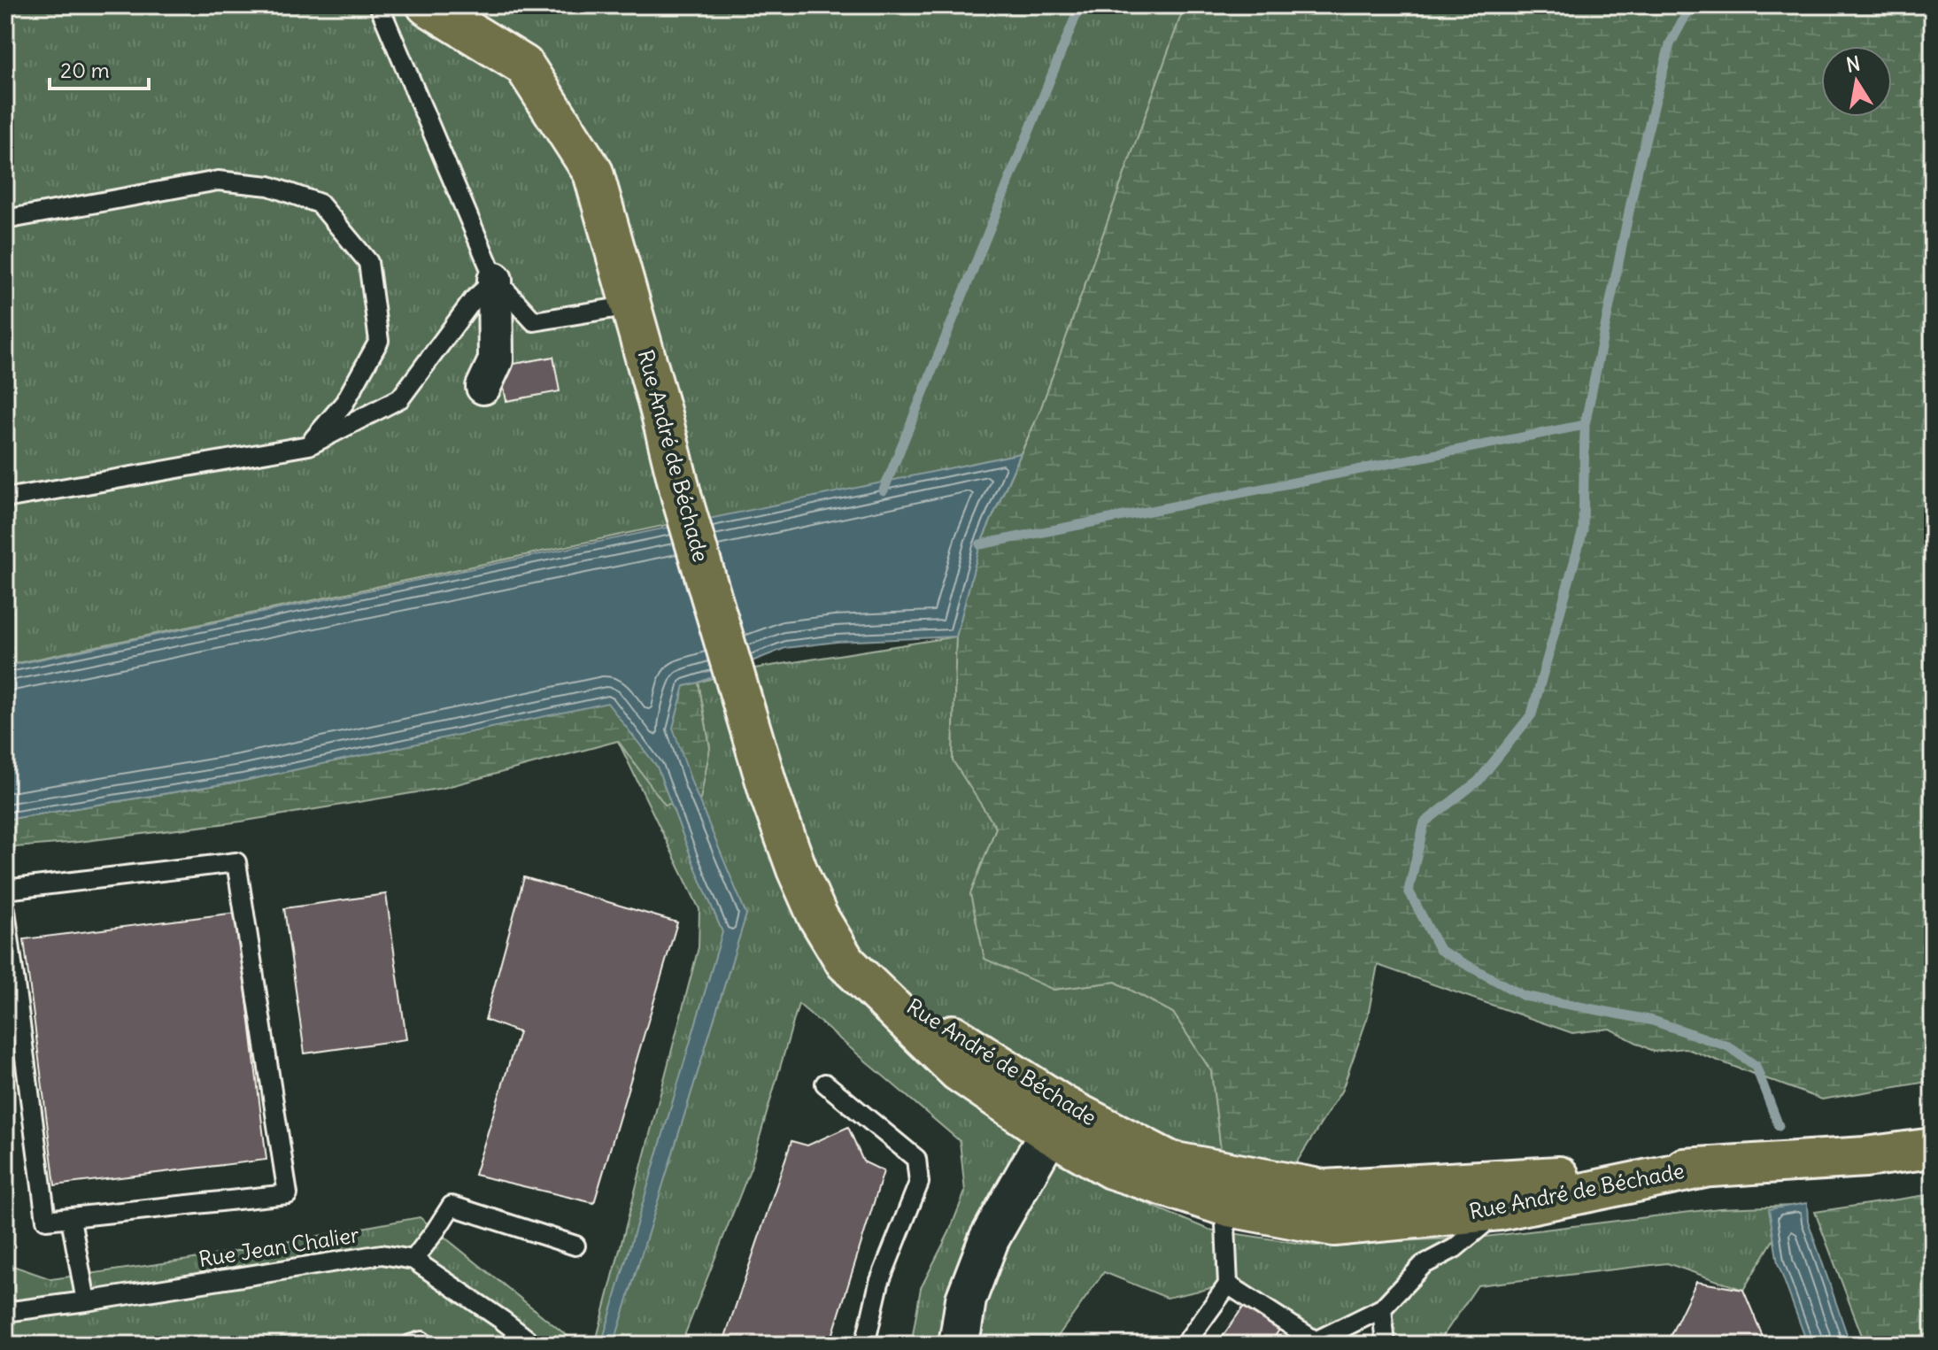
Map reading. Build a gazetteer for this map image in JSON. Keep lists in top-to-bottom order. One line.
{"streets":{"main road":["Rue André de Béchade"],"lane":["Rue Jean Chalier"]},"scale_bar":"20 m","north":"top"}
